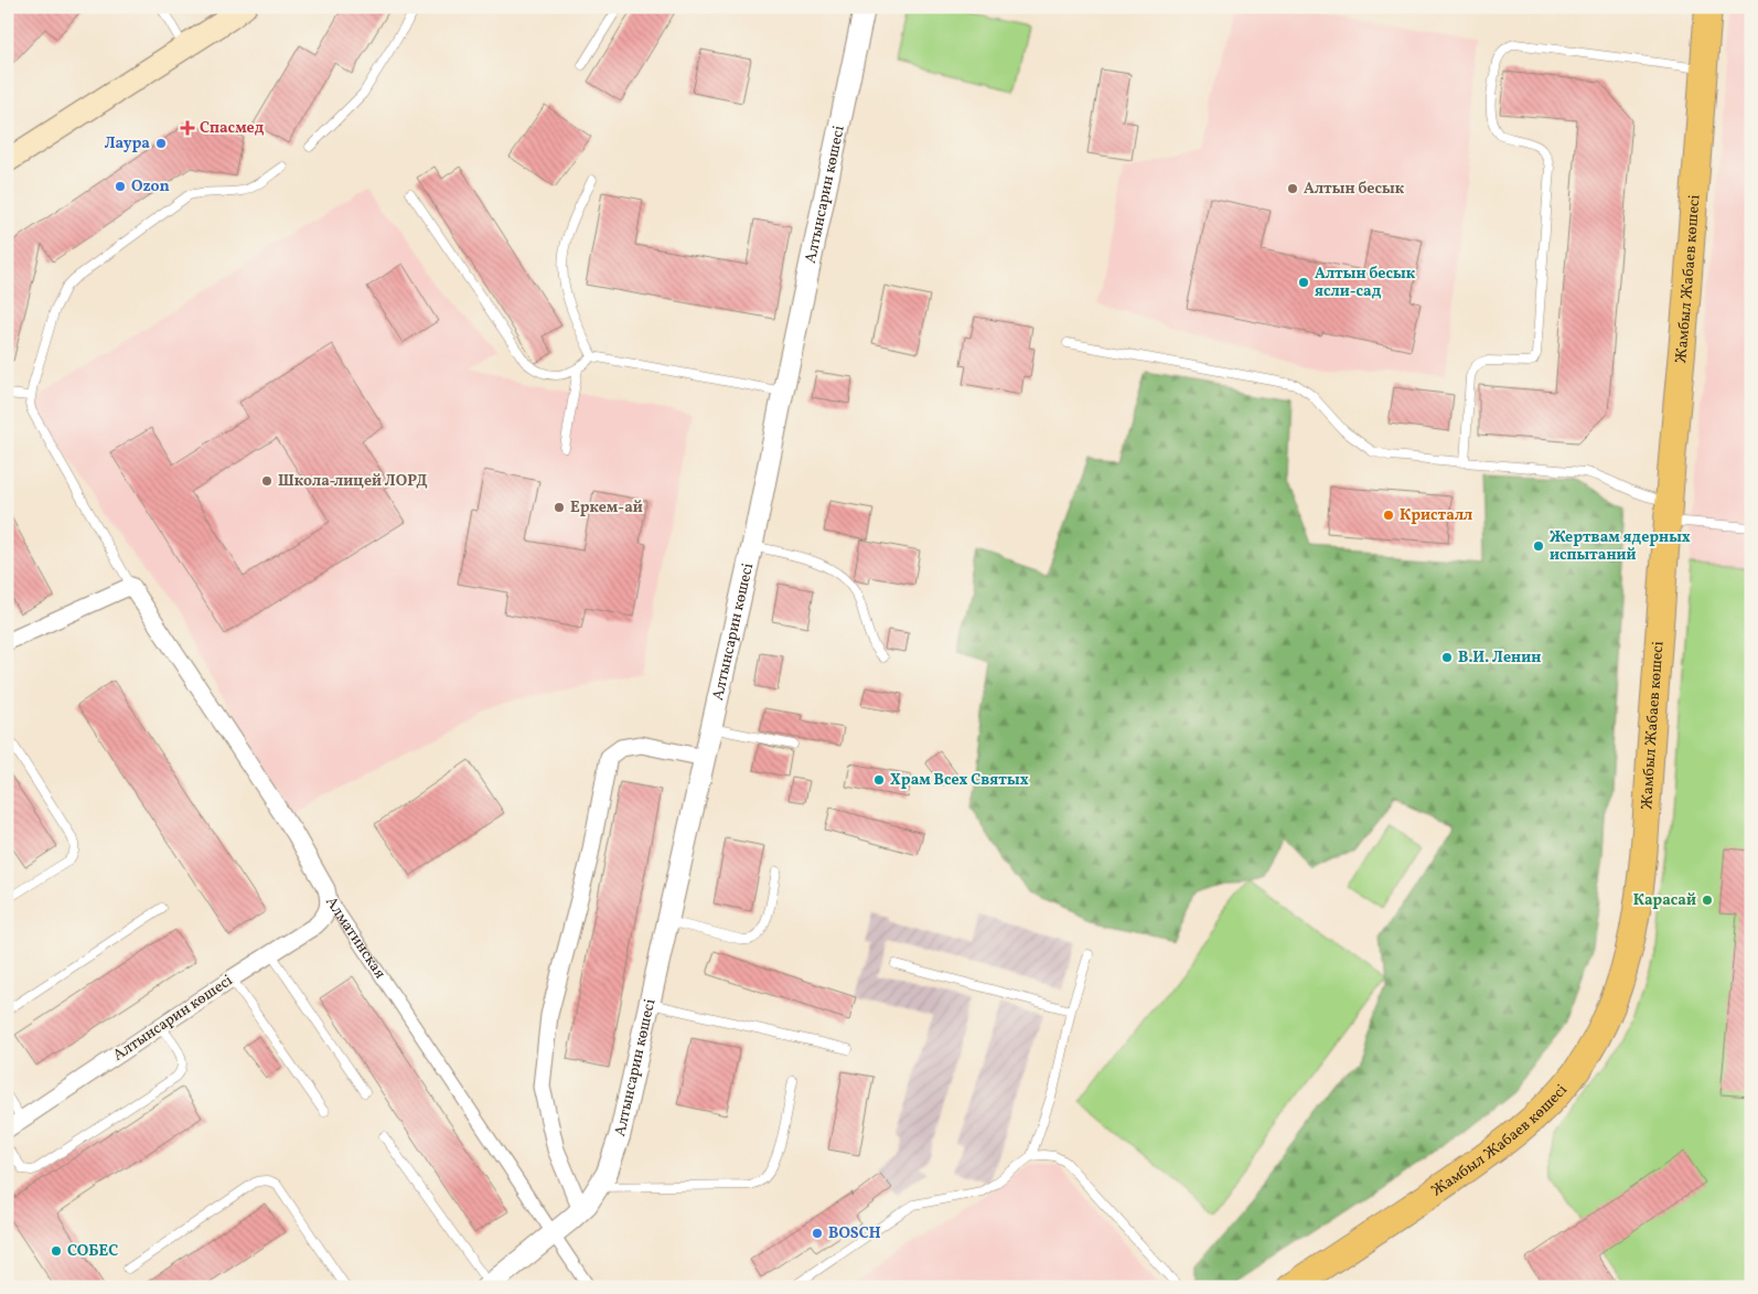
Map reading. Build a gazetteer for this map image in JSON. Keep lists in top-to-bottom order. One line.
{"streets":{"main road":["Жамбыл Жабаев көшесі"],"street":["Алтынсарин көшесі","Алматинская"]},"crossings":[["Алтынсарин көшесі","Алматинская"]],"places":{"health":["Спасмед"],"other":["Лаура","Ozon","Алтын бесык","Алтын бесык ясли-сад","Школа-лицей ЛОРД","Еркем-ай","Кристалл","Жертвам ядерных испытаний","В.И. Ленин","Храм Всех Святых","Карасай","BOSCH","СОБЕС"]}}
